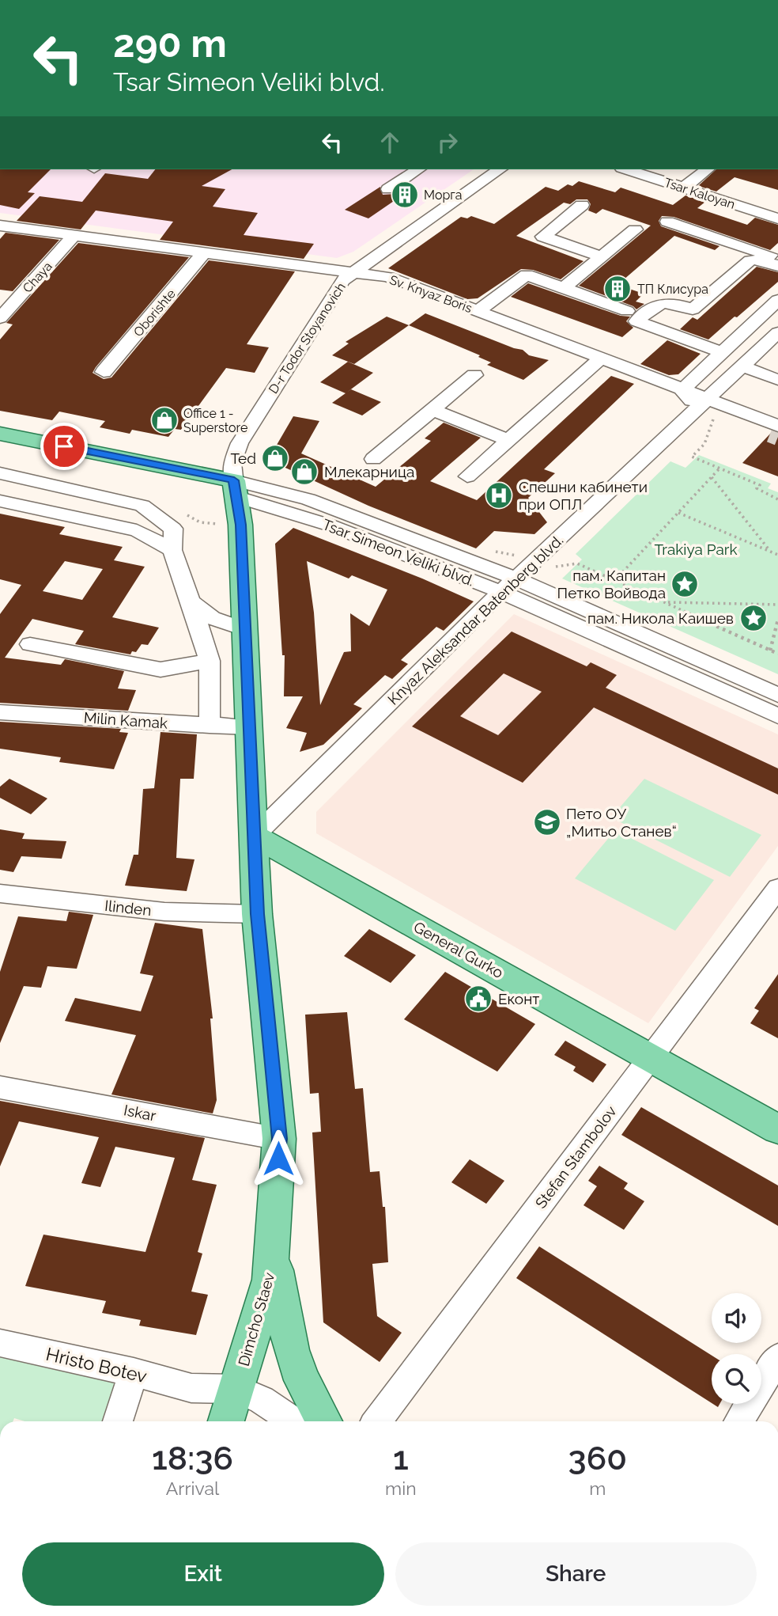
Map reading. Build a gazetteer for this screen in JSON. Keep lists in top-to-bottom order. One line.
{"streets":{"main road":["Tsar Simeon Veliki blvd.","General Gurko","Dimcho Staev"],"street":["Tsar Kaloyan","Chaya","Sv. Knyaz Boris","Oborishte","D-r Todor Stoyanovich","Knyaz Aleksandar Batenberg blvd.","Milin Kamak","Ilinden","Iskar","Stefan Stambolov","Hristo Botev"]},"crossings":[["Chaya","Sv. Knyaz Boris"],["Sv. Knyaz Boris","Oborishte"],["Sv. Knyaz Boris","D-r Todor Stoyanovich"],["D-r Todor Stoyanovich","Tsar Simeon Veliki blvd."],["D-r Todor Stoyanovich","Dimcho Staev"],["Tsar Simeon Veliki blvd.","Knyaz Aleksandar Batenberg blvd."],["Tsar Simeon Veliki blvd.","Dimcho Staev"],["Knyaz Aleksandar Batenberg blvd.","General Gurko"],["Knyaz Aleksandar Batenberg blvd.","Dimcho Staev"],["Milin Kamak","Dimcho Staev"],["Ilinden","Dimcho Staev"],["General Gurko","Stefan Stambolov"],["General Gurko","Dimcho Staev"],["Iskar","Dimcho Staev"],["Dimcho Staev","Hristo Botev"]],"parks":["Trakiya Park"],"places":{"building":["Морга","ТП Клисура"],"shop":["Office 1 - Superstore","Ted","Млекарница"],"hospital":["Спешни кабинети при ОПЛ"],"place":["пам. Капитан Петко Войвода","пам. Никола Каишев"],"school or university":["Пето ОУ „Митьо Станев“"],"public building":["Еконт"]},"page":{"turn":["290 m","Tsar Simeon Veliki blvd."],"eta":["18:36","Arrival","1","min","360","m"],"buttons":["Exit","Share"]}}
